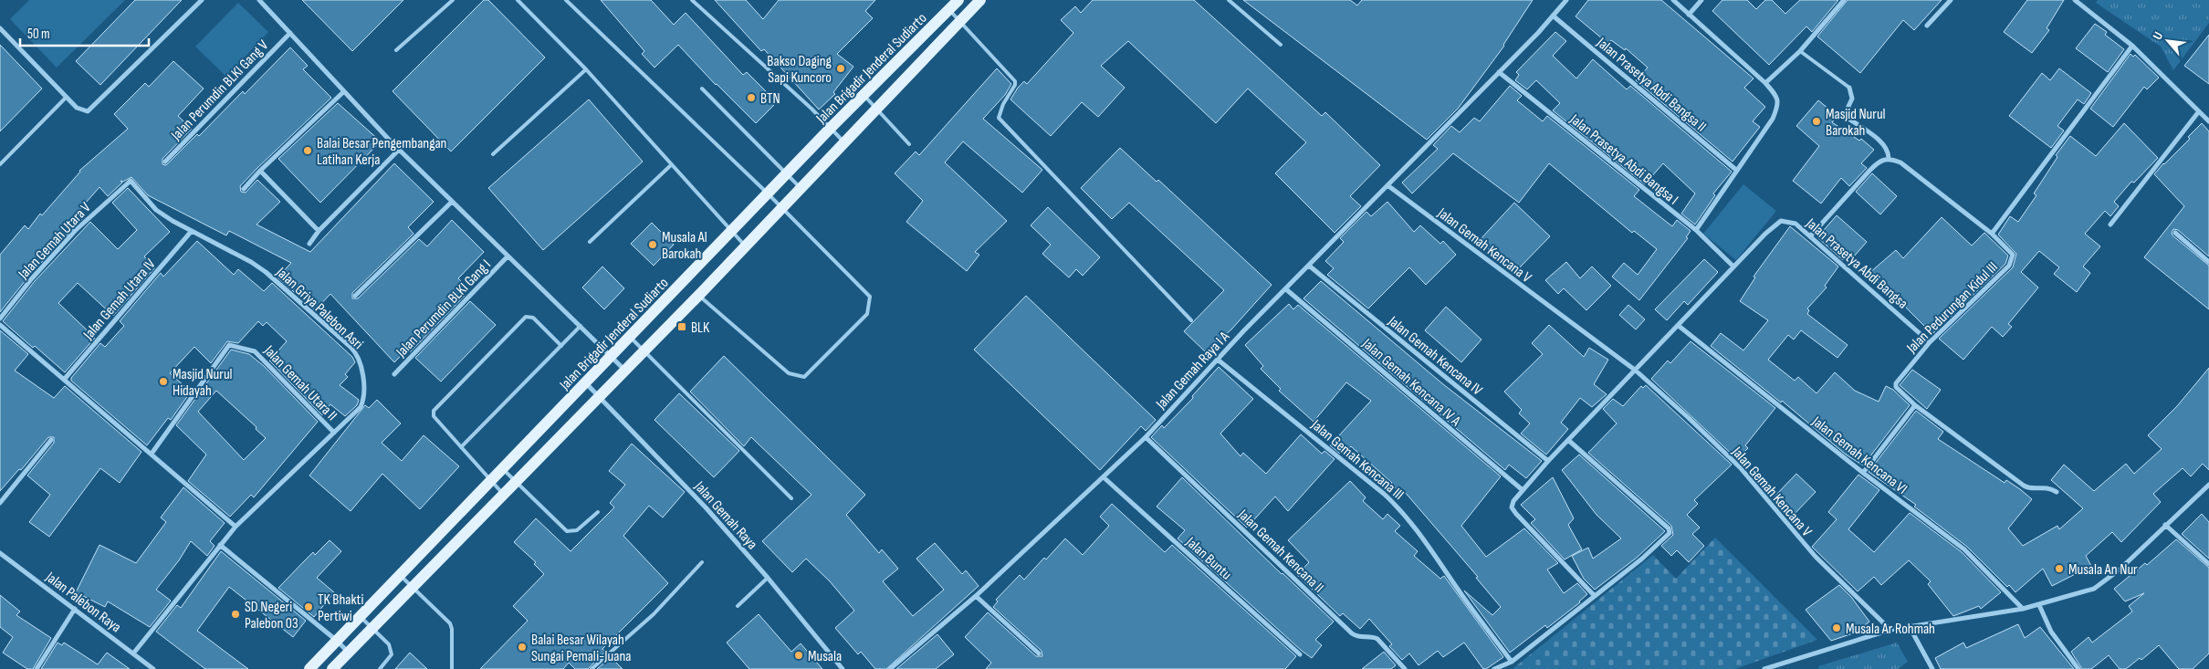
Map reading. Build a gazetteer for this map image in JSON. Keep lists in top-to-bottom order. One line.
{"streets":{"main road":["Jalan Brigadir Jenderal Sudiarto"],"street":["Jalan Prasetya Abdi Bangsa II","Jalan Perumdin BLKI Gang V","Jalan Prasetya Abdi Bangsa I","Jalan Gemah Utara V","Jalan Gemah Kencana V","Jalan Prasetya Abdi Bangsa","Jalan Gemah Utara IV","Jalan Pedurungan Kidul III","Jalan Griya Palebon Asri","Jalan Perumdin BLKI Gang I","Jalan Gemah Kencana IV","Jalan Gemah Raya I A","Jalan Gemah Kencana IV A","Jalan Gemah Utara II","Jalan Gemah Kencana VI","Jalan Gemah Kencana III","Jalan Gemah Raya","Jalan Gemah Kencana II","Jalan Buntu","Jalan Palebon Raya"]},"crossings":[["Jalan Brigadir Jenderal Sudiarto","Jalan Gemah Raya"],["Jalan Prasetya Abdi Bangsa II","Jalan Gemah Raya I A"],["Jalan Prasetya Abdi Bangsa I","Jalan Prasetya Abdi Bangsa"],["Jalan Prasetya Abdi Bangsa I","Jalan Gemah Raya I A"],["Jalan Gemah Utara V","Jalan Griya Palebon Asri"],["Jalan Gemah Kencana V","Jalan Gemah Raya I A"],["Jalan Prasetya Abdi Bangsa","Jalan Pedurungan Kidul III"],["Jalan Gemah Utara IV","Jalan Griya Palebon Asri"],["Jalan Griya Palebon Asri","Jalan Gemah Utara II"],["Jalan Griya Palebon Asri","Jalan Palebon Raya"],["Jalan Gemah Kencana IV","Jalan Gemah Raya I A"],["Jalan Gemah Raya I A","Jalan Gemah Kencana IV A"],["Jalan Gemah Raya I A","Jalan Gemah Kencana III"],["Jalan Gemah Raya I A","Jalan Gemah Kencana II"],["Jalan Gemah Raya I A","Jalan Buntu"]],"places":{"other":["Bakso Daging Sapi Kuncoro","BTN","Masjid Nurul Barokah","Balai Besar Pengembangan Latihan Kerja","Musala Al Barokah","Masjid Nurul Hidayah","Musala An Nur","TK Bhakti Pertiwi","SD Negeri Palebon 03","Musala Ar Rohmah","Balai Besar Wilayah Sungai Pemali-Juana","Musala"],"transit":["BLK"]},"scale_bar":"50 m","north":"top left"}
